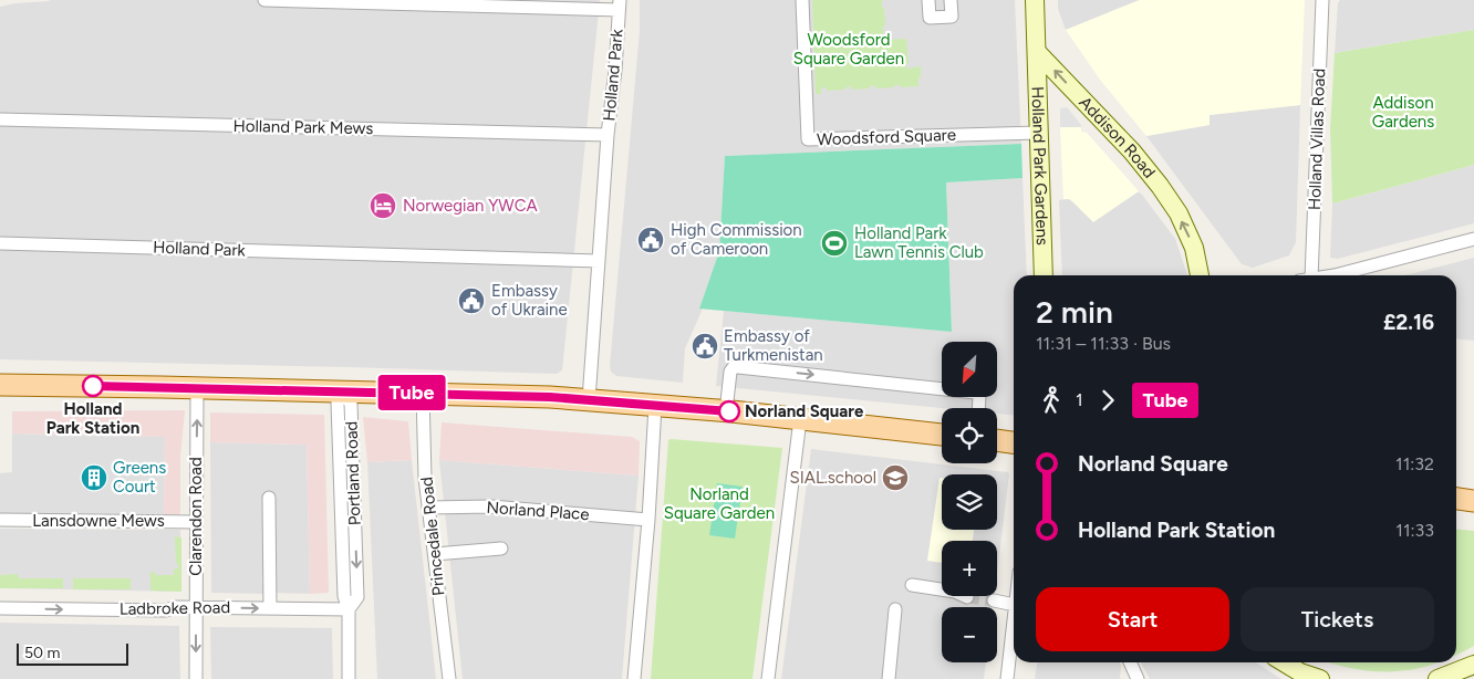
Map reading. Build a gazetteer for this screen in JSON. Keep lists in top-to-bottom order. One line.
{"streets":{"street":["Holland Park","Holland Park Mews","Woodsford Square","Addison Road","Holland Villas Road","Holland Park Gardens","Portland Road","Norland Place","Clarendon Road","Lansdowne Mews","Princedale Road","Ladbroke Road"]},"crossings":[["Holland Park","Holland Park Mews"],["Woodsford Square","Holland Park Gardens"],["Addison Road","Holland Park Gardens"],["Portland Road","Ladbroke Road"],["Norland Place","Princedale Road"],["Clarendon Road","Lansdowne Mews"],["Clarendon Road","Ladbroke Road"]],"one_way":["Addison Road","Ladbroke Road"],"parks":["Woodsford Square Garden","Addison Gardens","Norland Square Garden"],"places":{"hotel":["Norwegian YWCA"],"public building":["High Commission of Cameroon","Embassy of Ukraine","Embassy of Turkmenistan"],"sports":["Holland Park Lawn Tennis Club"],"other":["Holland Park Station","Norland Square"],"building":["Greens Court"],"school or university":["SIAL.school"]},"lines":["bus line Tube"],"scale_bar":"50 m","north":"bottom left","page":{"on_map":"Tube","heading":["2 min","11:31 – 11:33 · Bus","£2.16"],"map_buttons":["+","−"],"legs":["1","Tube"],"list":[{"name":"Norland Square","value":"11:32"},{"name":"Holland Park Station","value":"11:33"}],"buttons":["Start","Tickets"],"scale":"50 m"}}
